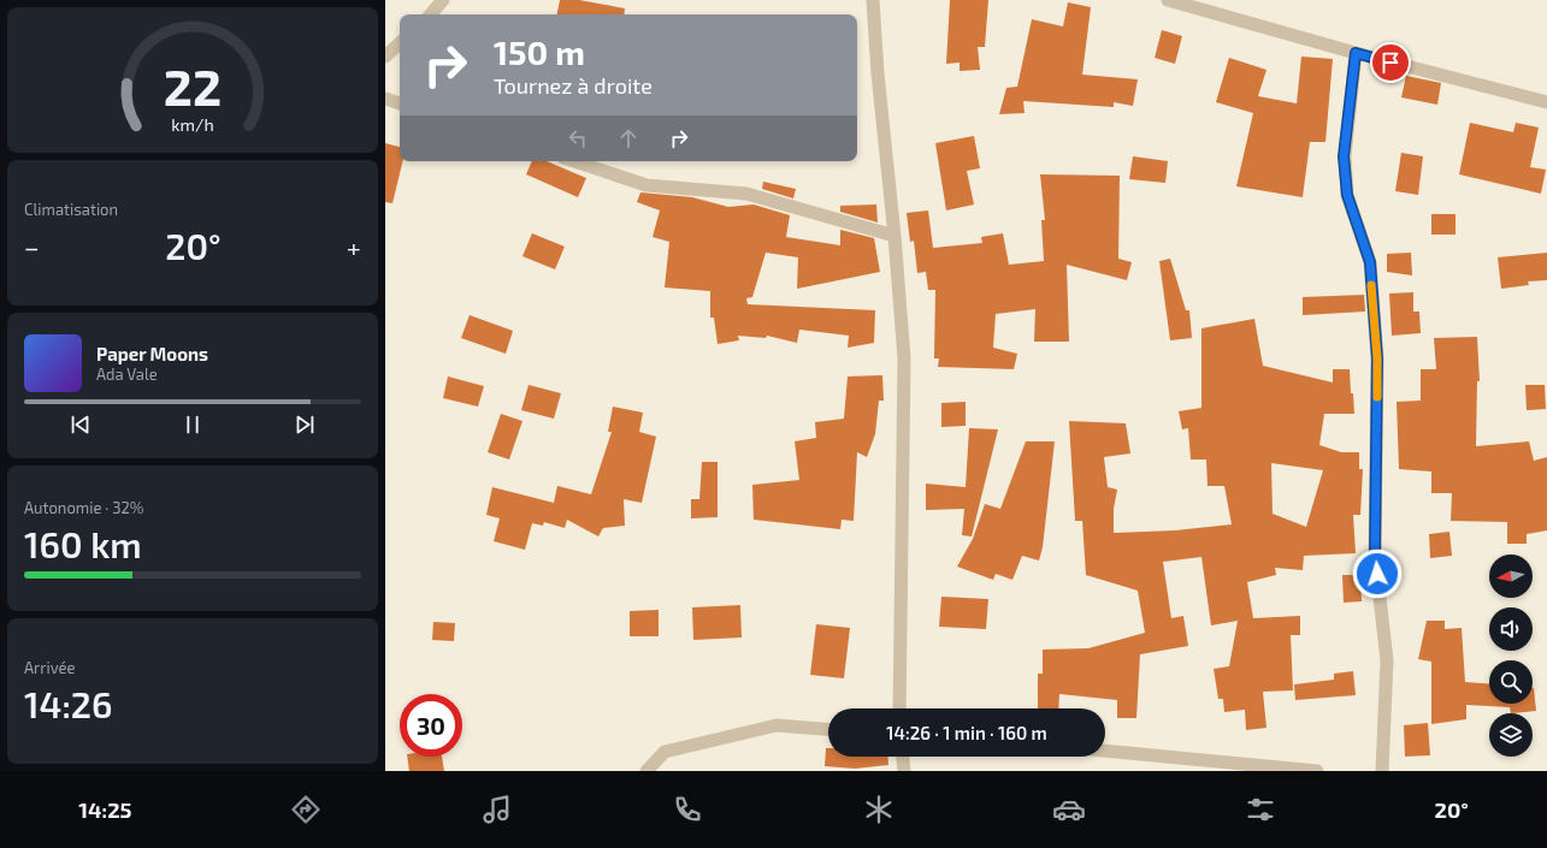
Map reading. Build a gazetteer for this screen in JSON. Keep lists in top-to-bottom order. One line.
{"north":"left","page":{"turn":["150 m","Tournez à droite"],"tile":["Climatisation",["Autonomie · 32%","160 km"],["Arrivée","14:26"]],"heat":["−","20°","+"],"song":["Paper Moons","Ada Vale"],"limit":"30","trip":"14:26 · 1 min · 160 m","tabs":["14:25","20°"],"gauge":["22","km/h"]}}
